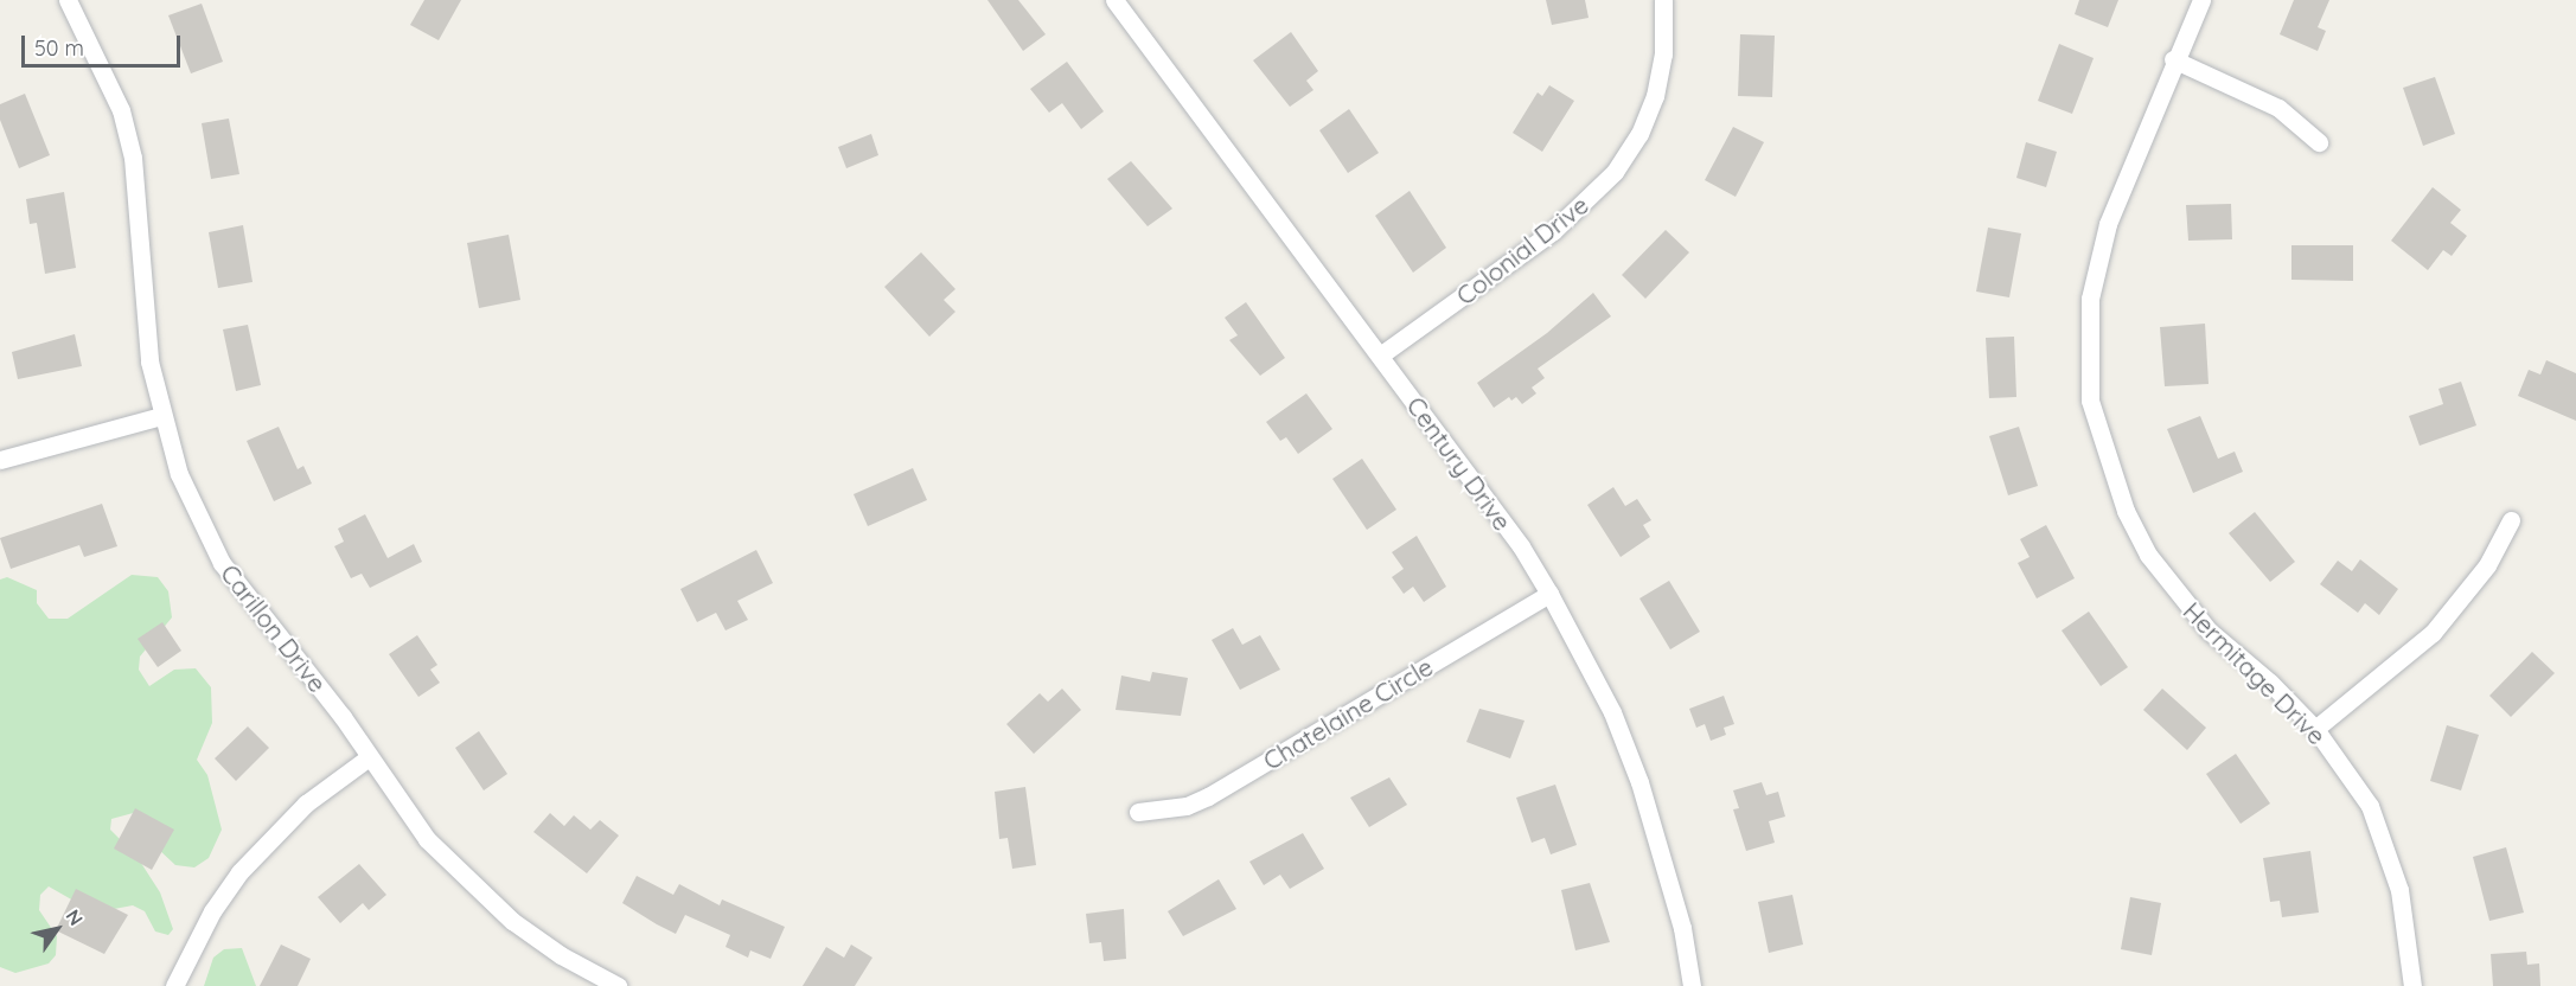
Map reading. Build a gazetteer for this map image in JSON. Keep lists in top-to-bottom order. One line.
{"streets":{"street":["Colonial Drive","Century Drive","Carillon Drive","Hermitage Drive","Chatelaine Circle"]},"crossings":[["Colonial Drive","Century Drive"],["Century Drive","Chatelaine Circle"]],"scale_bar":"50 m","north":"top right"}
